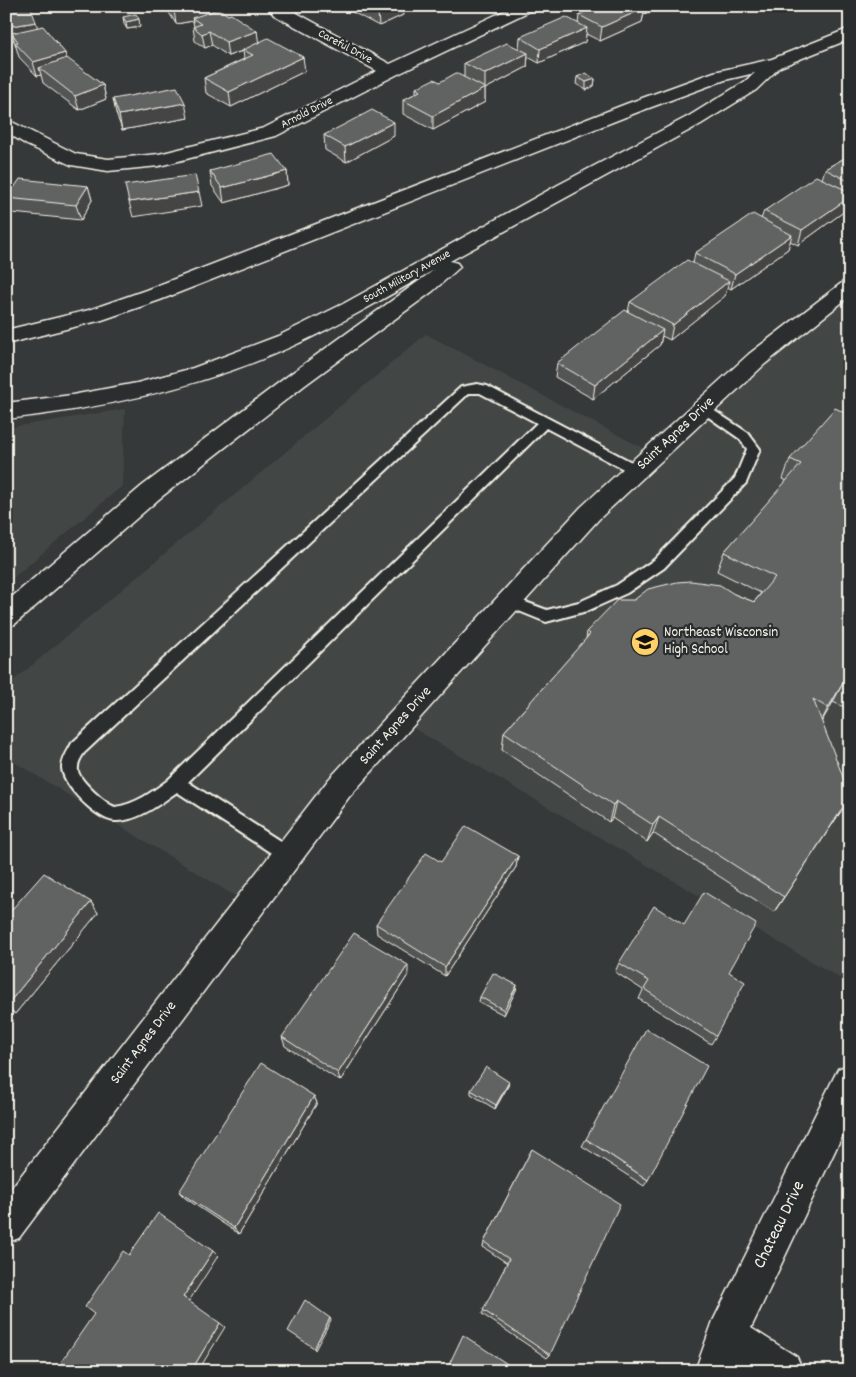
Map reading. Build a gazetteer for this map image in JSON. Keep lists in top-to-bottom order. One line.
{"streets":{"main road":["Careful Drive","Arnold Drive","South Military Avenue","Saint Agnes Drive","Chateau Drive"]},"crossings":[["Careful Drive","Arnold Drive"]],"places":{"school or university":["Northeast Wisconsin High School"]}}
